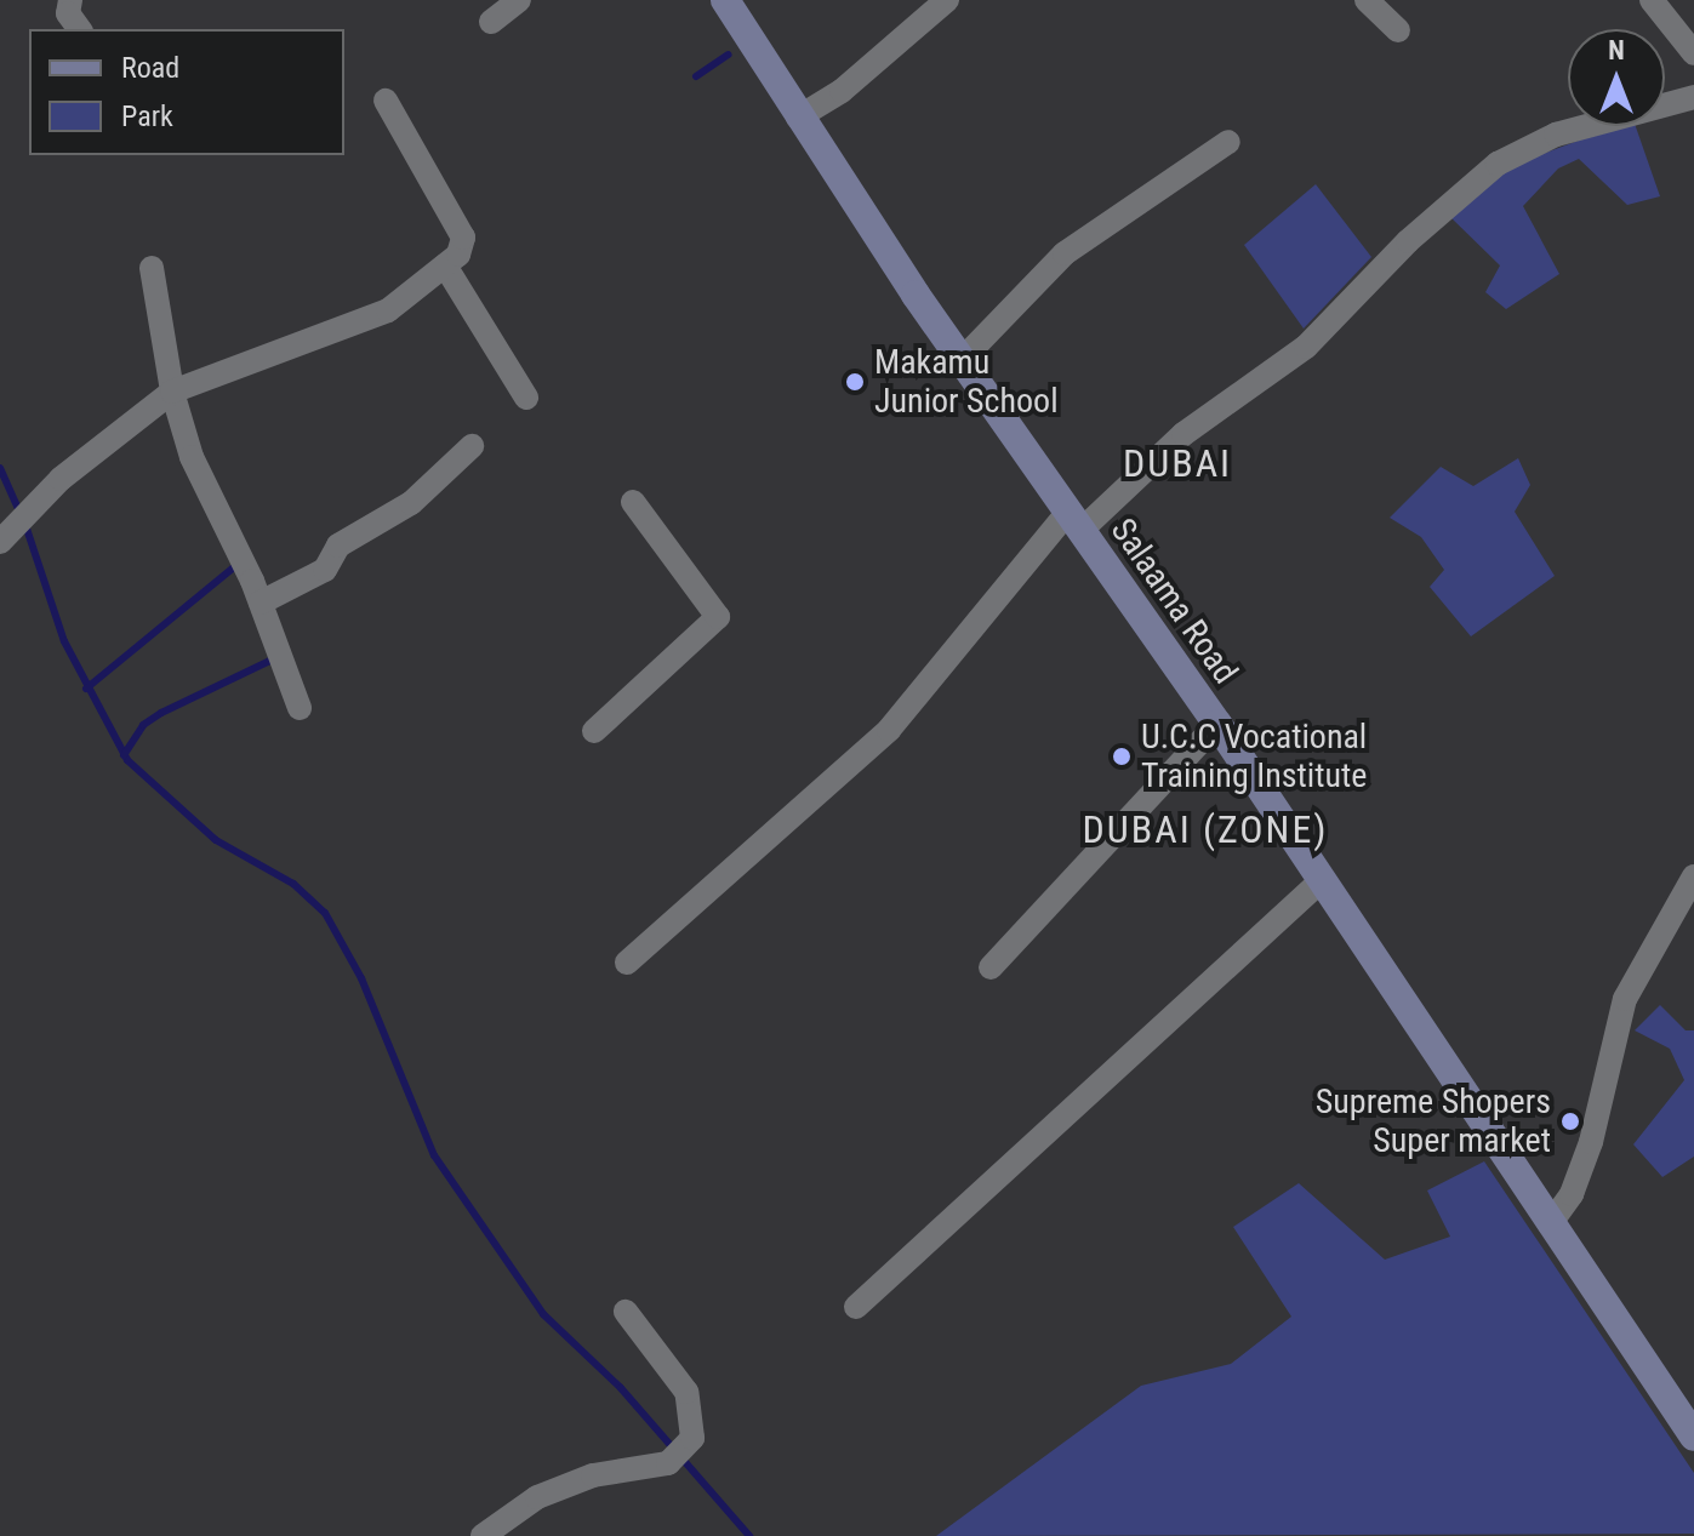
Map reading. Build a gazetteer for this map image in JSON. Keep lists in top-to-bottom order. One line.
{"streets":{"main road":["Salaama Road"]},"districts":["DUBAI","DUBAI (ZONE)"],"places":["Makamu Junior School","U.C.C Vocational Training Institute","Supreme Shopers Super market"],"legend":["Road","Park"],"north":"top"}
